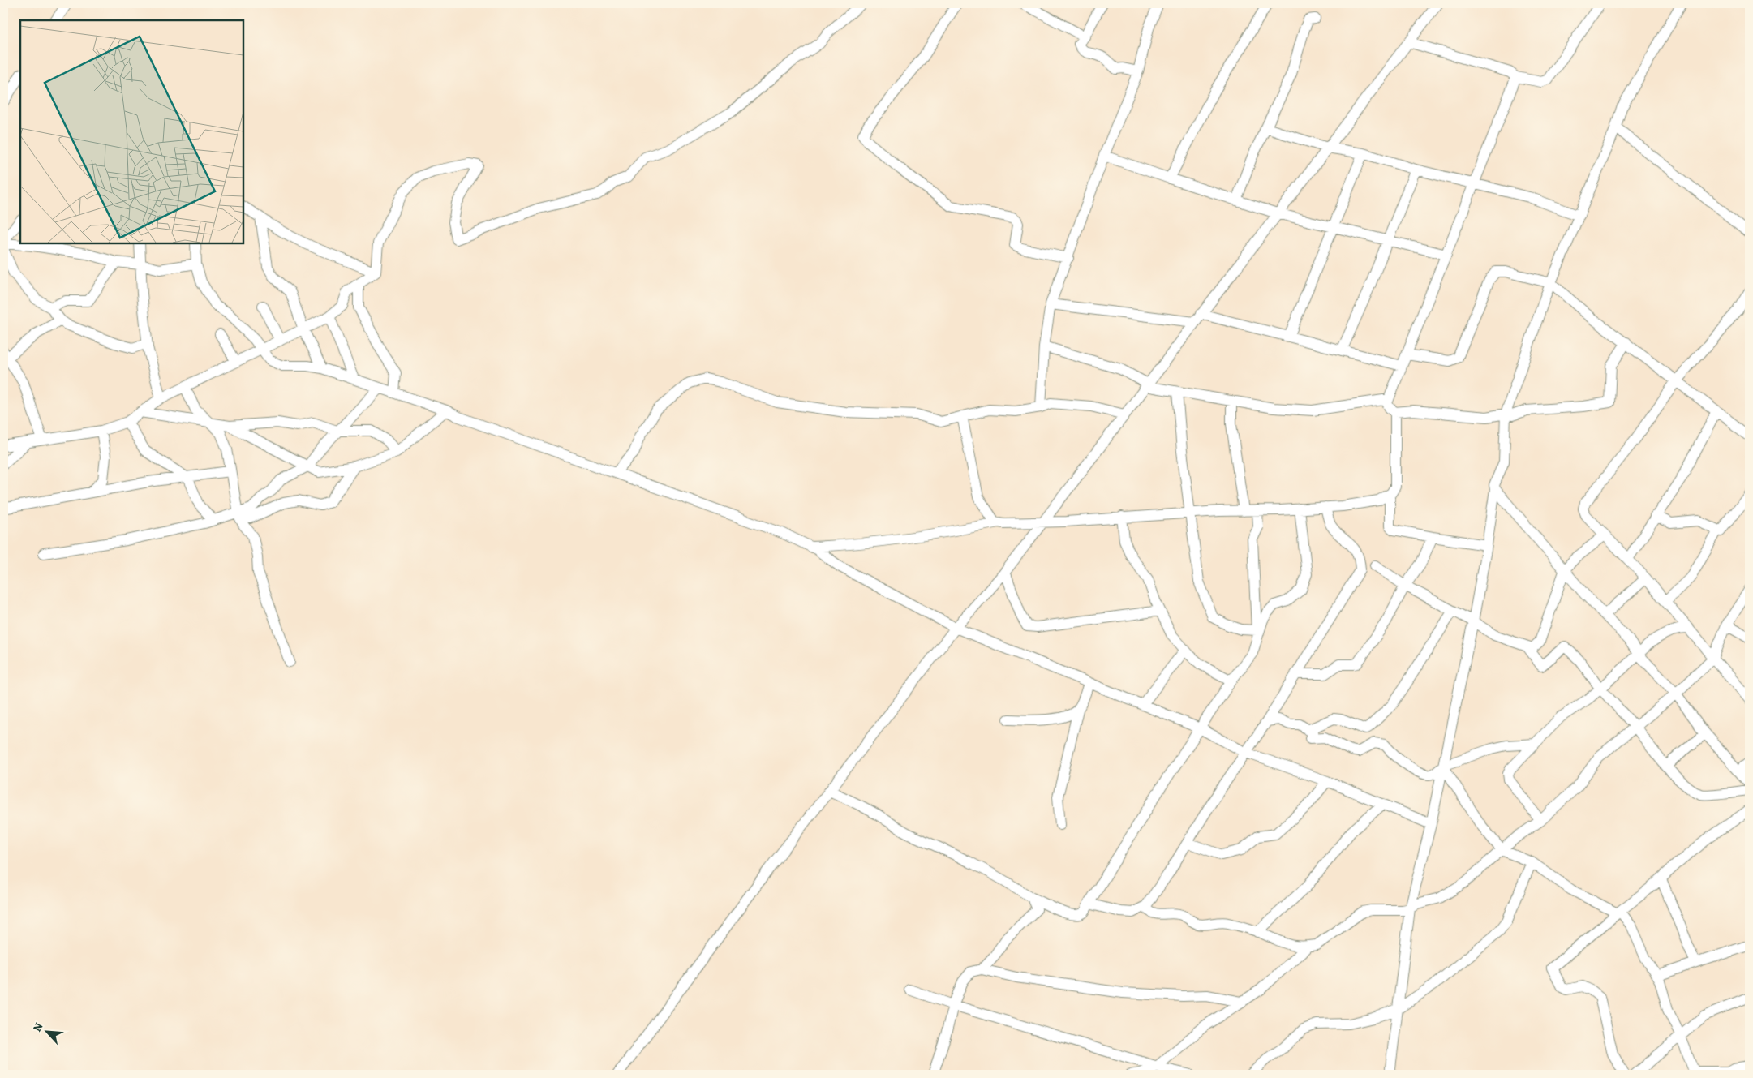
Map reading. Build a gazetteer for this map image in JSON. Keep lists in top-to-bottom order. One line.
{"north":"top left"}
